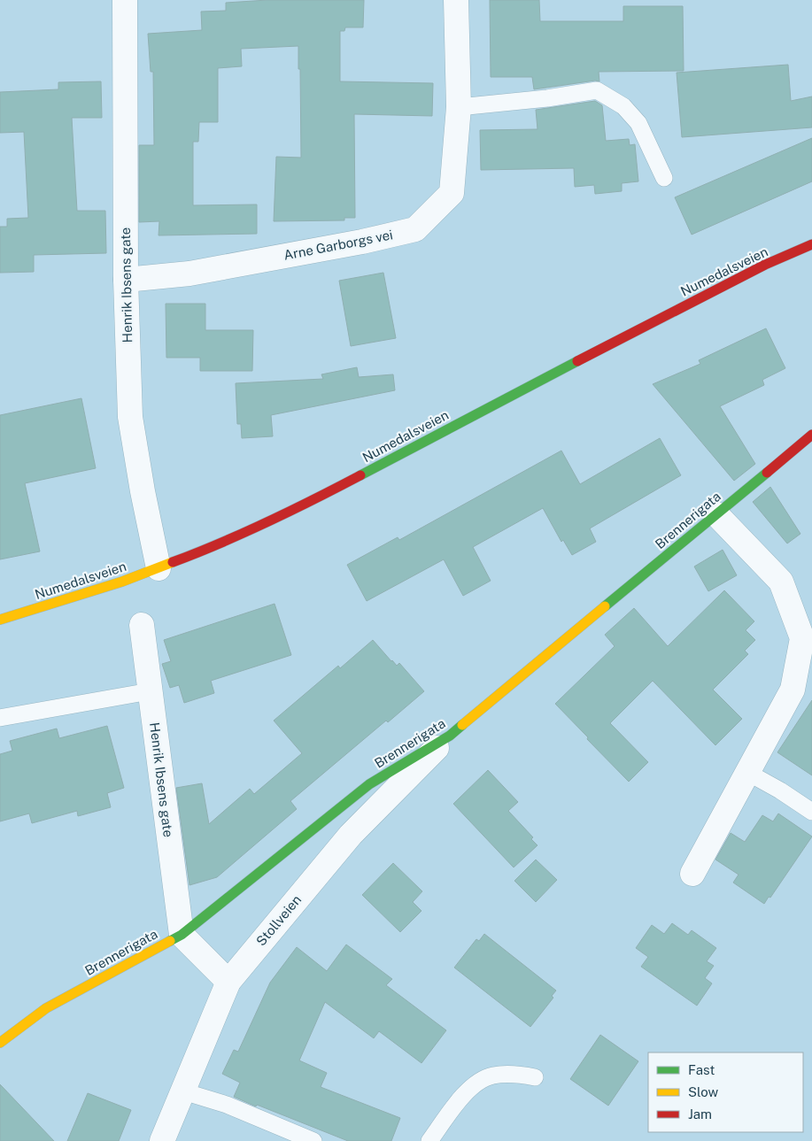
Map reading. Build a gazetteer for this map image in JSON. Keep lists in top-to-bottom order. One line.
{"streets":{"street":["Arne Garborgs vei","Numedalsveien","Henrik Ibsens gate","Brennerigata","Stollveien"]},"crossings":[["Arne Garborgs vei","Henrik Ibsens gate"],["Numedalsveien","Henrik Ibsens gate"],["Henrik Ibsens gate","Brennerigata"],["Brennerigata","Stollveien"]],"legend":["Fast","Slow","Jam"]}
